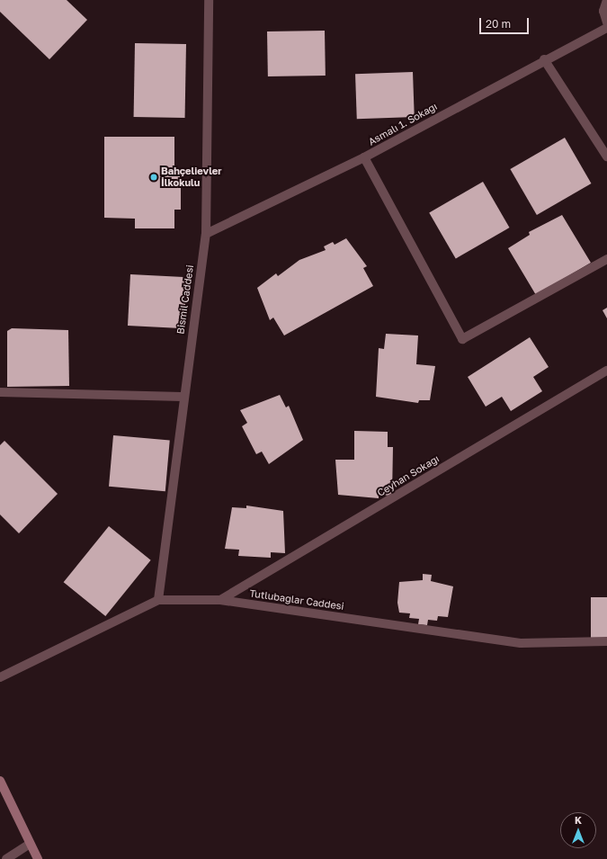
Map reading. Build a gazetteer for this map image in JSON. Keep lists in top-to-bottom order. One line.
{"streets":{"street":["Asmalı 1. Sokağı","Bismil Caddesi","Ceyhan Sokağı","Tutlubağlar Caddesi"]},"crossings":[["Asmalı 1. Sokağı","Bismil Caddesi"],["Bismil Caddesi","Tutlubağlar Caddesi"],["Ceyhan Sokağı","Tutlubağlar Caddesi"]],"places":["Bahçelievler İlkokulu"],"scale_bar":"20 m","north":"top"}
